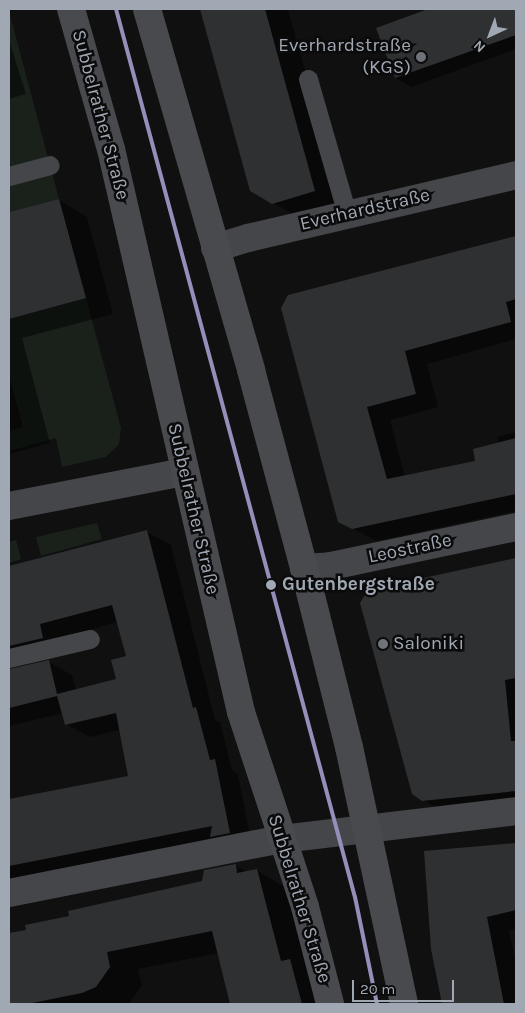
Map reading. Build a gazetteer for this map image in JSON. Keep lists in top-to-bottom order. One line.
{"streets":{"main road":["Subbelrather Straße"],"street":["Everhardstraße","Leostraße"]},"places":["Everhardstraße (KGS)","Gutenbergstraße","Saloniki"],"scale_bar":"20 m","north":"bottom left"}
